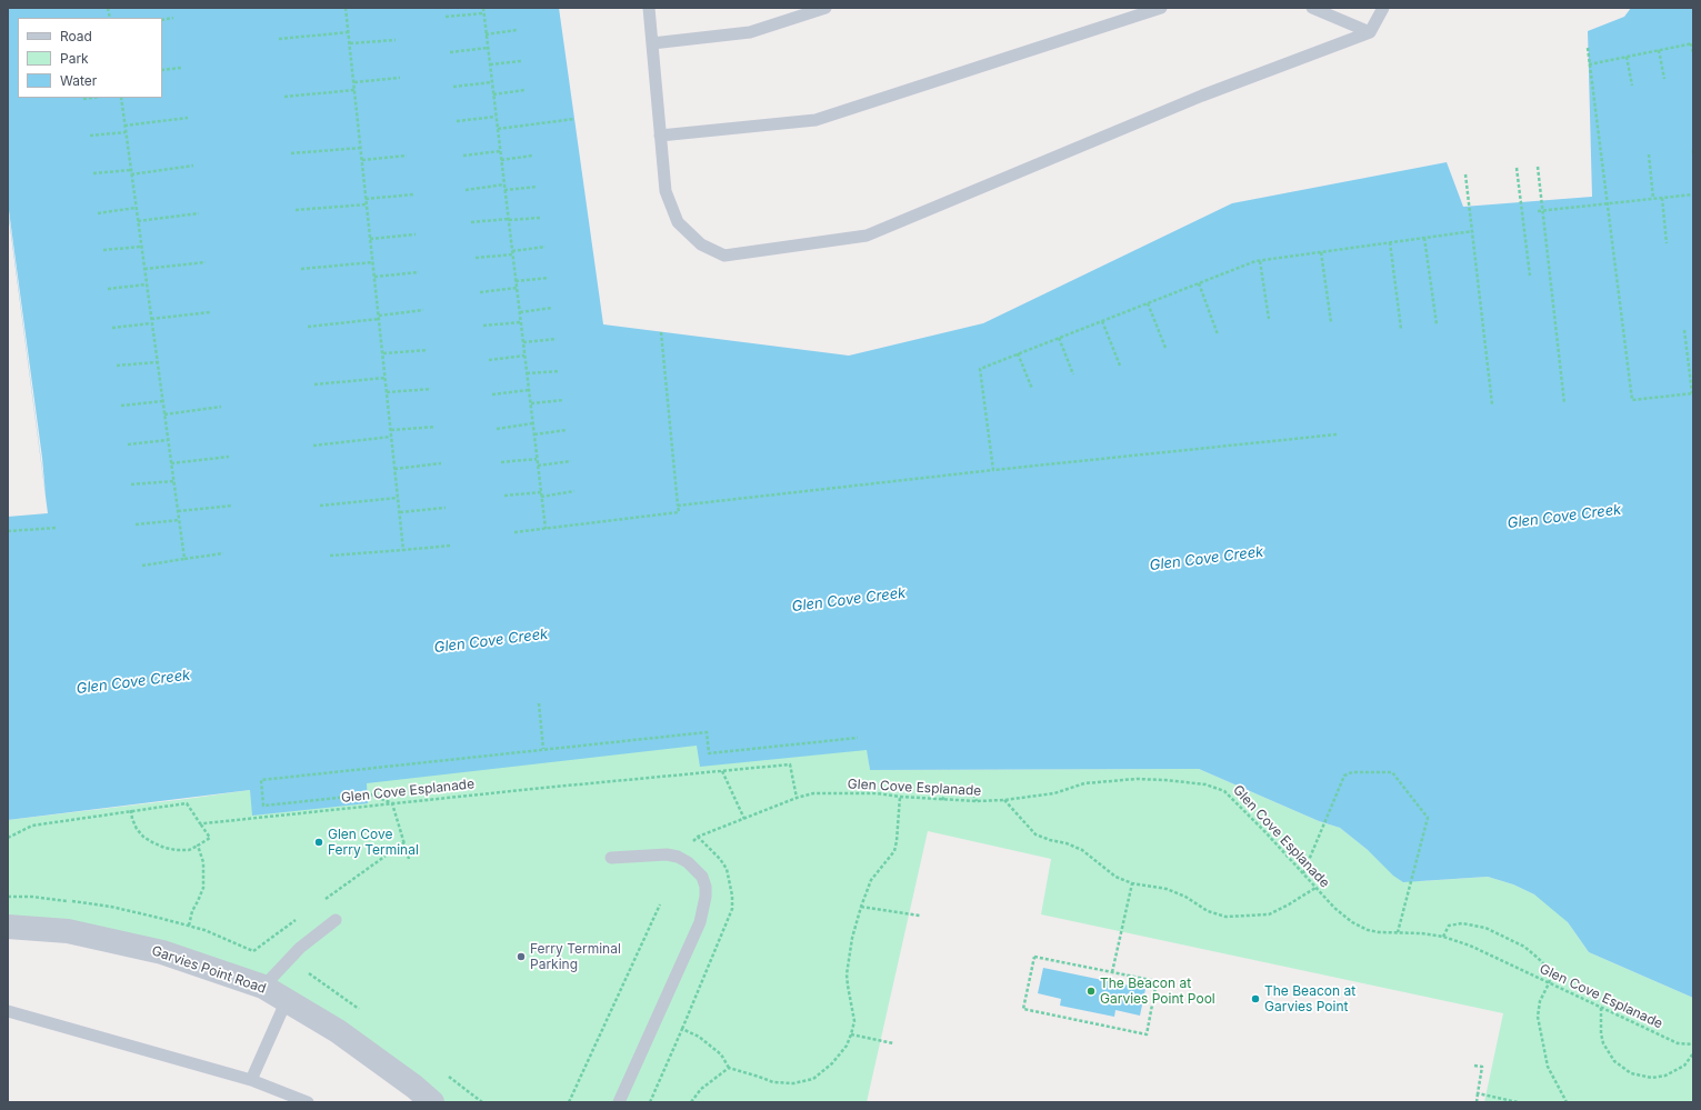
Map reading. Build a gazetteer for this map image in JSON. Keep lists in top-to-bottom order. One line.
{"streets":{"street":["Garvies Point Road"],"path":["Glen Cove Esplanade"]},"water":["Glen Cove Creek"],"places":["Glen Cove Ferry Terminal","Ferry Terminal Parking","The Beacon at Garvies Point Pool","The Beacon at Garvies Point"],"legend":["Road","Park","Water"]}
